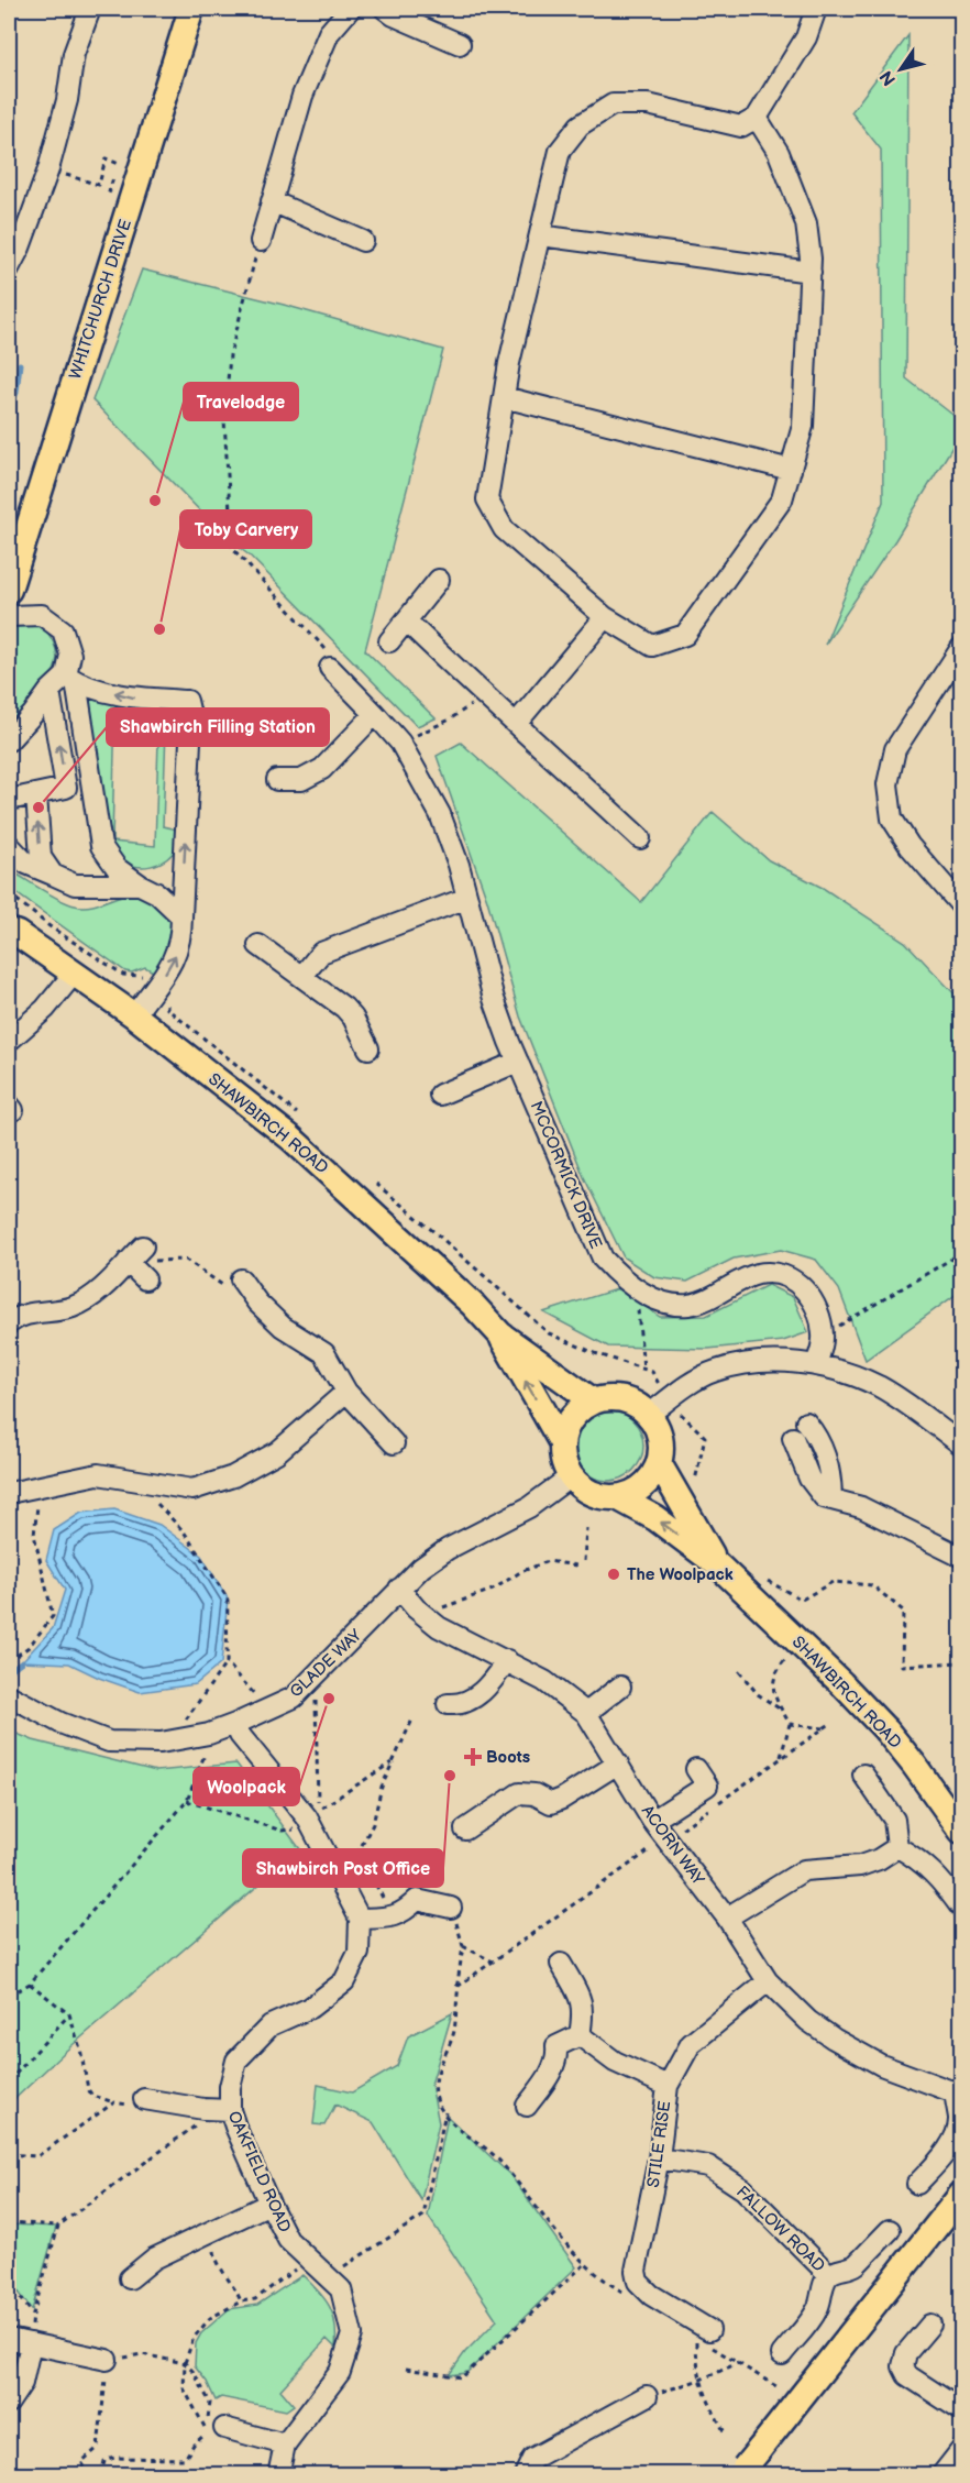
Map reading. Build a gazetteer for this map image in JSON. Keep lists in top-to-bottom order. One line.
{"streets":{"main road":["WHITCHURCH DRIVE","SHAWBIRCH ROAD"],"street":["MCCORMICK DRIVE","GLADE WAY","ACORN WAY","STILE RISE","OAKFIELD ROAD","FALLOW ROAD"]},"crossings":[["SHAWBIRCH ROAD","GLADE WAY"],["GLADE WAY","ACORN WAY"],["GLADE WAY","OAKFIELD ROAD"],["ACORN WAY","STILE RISE"],["STILE RISE","FALLOW ROAD"]],"places":{"other":["Travelodge","Toby Carvery","Shawbirch Filling Station","The Woolpack","Woolpack","Shawbirch Post Office"],"health":["Boots"]},"north":"bottom left"}
